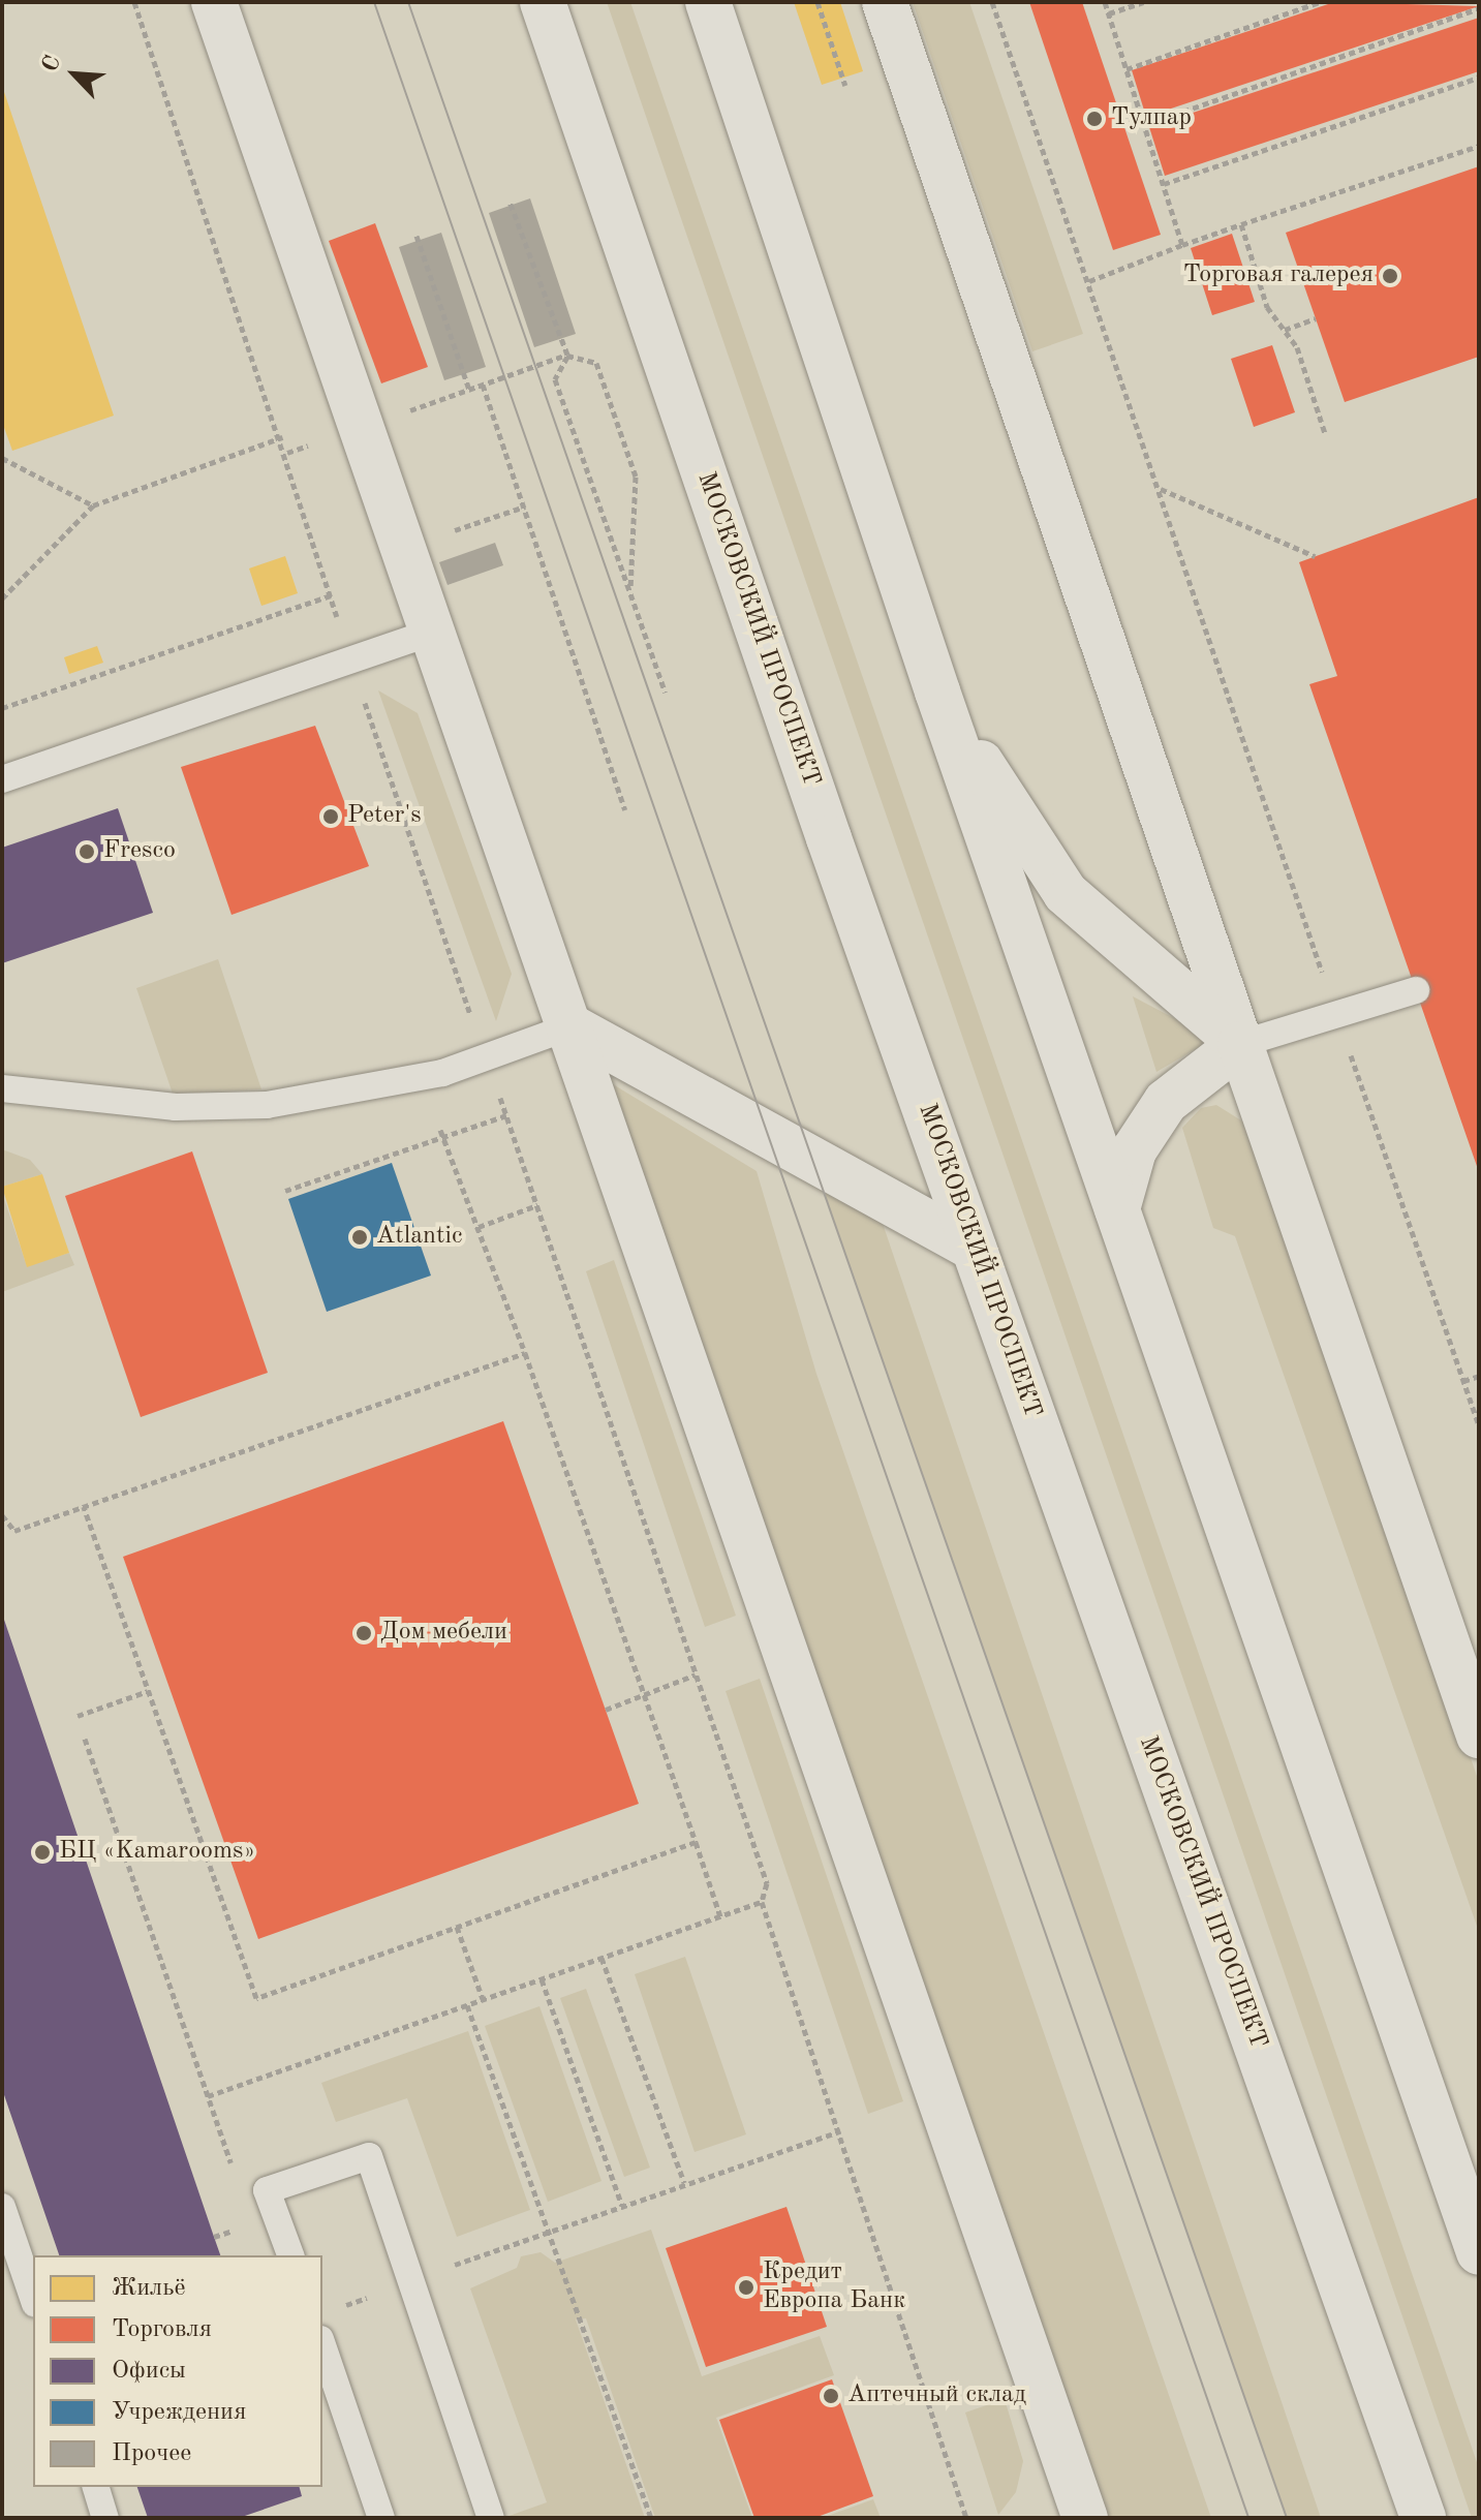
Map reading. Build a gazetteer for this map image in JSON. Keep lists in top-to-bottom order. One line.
{"streets":{"main road":["МОСКОВСКИЙ ПРОСПЕКТ"]},"places":["Тулпар","Торговая галерея","Peter's","Fresco","Atlantic","Дом мебели","БЦ «Kamarooms»","Кредит Европа Банк","Аптечный склад"],"legend":["Жильё","Торговля","Офисы","Учреждения","Прочее"],"north":"top left"}
